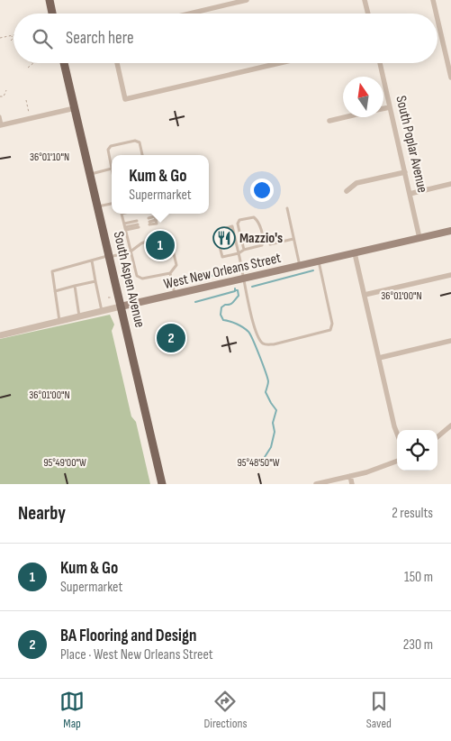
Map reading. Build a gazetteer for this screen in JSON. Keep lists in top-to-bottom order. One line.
{"streets":{"main road":["West New Orleans Street","South Aspen Avenue"],"street":["South Poplar Avenue"]},"crossings":[["South Poplar Avenue","West New Orleans Street"],["West New Orleans Street","South Aspen Avenue"]],"places":{"restaurant":["Mazzio's"]},"north":"top","page":{"search":"Search here","popup":["Kum & Go","Supermarket"],"pins":["1","2"],"heading":["Nearby","2 results"],"list":[{"mark":"1","name":"Kum & Go","note":"Supermarket","value":"150 m"},{"mark":"2","name":"BA Flooring and Design","note":"Place · West New Orleans Street","value":"230 m"}],"nav":["Map","Directions","Saved"]},"coordinates":["36°01'10\"N","36°01'00\"N","95°49'00\"W","95°48'50\"W"]}
